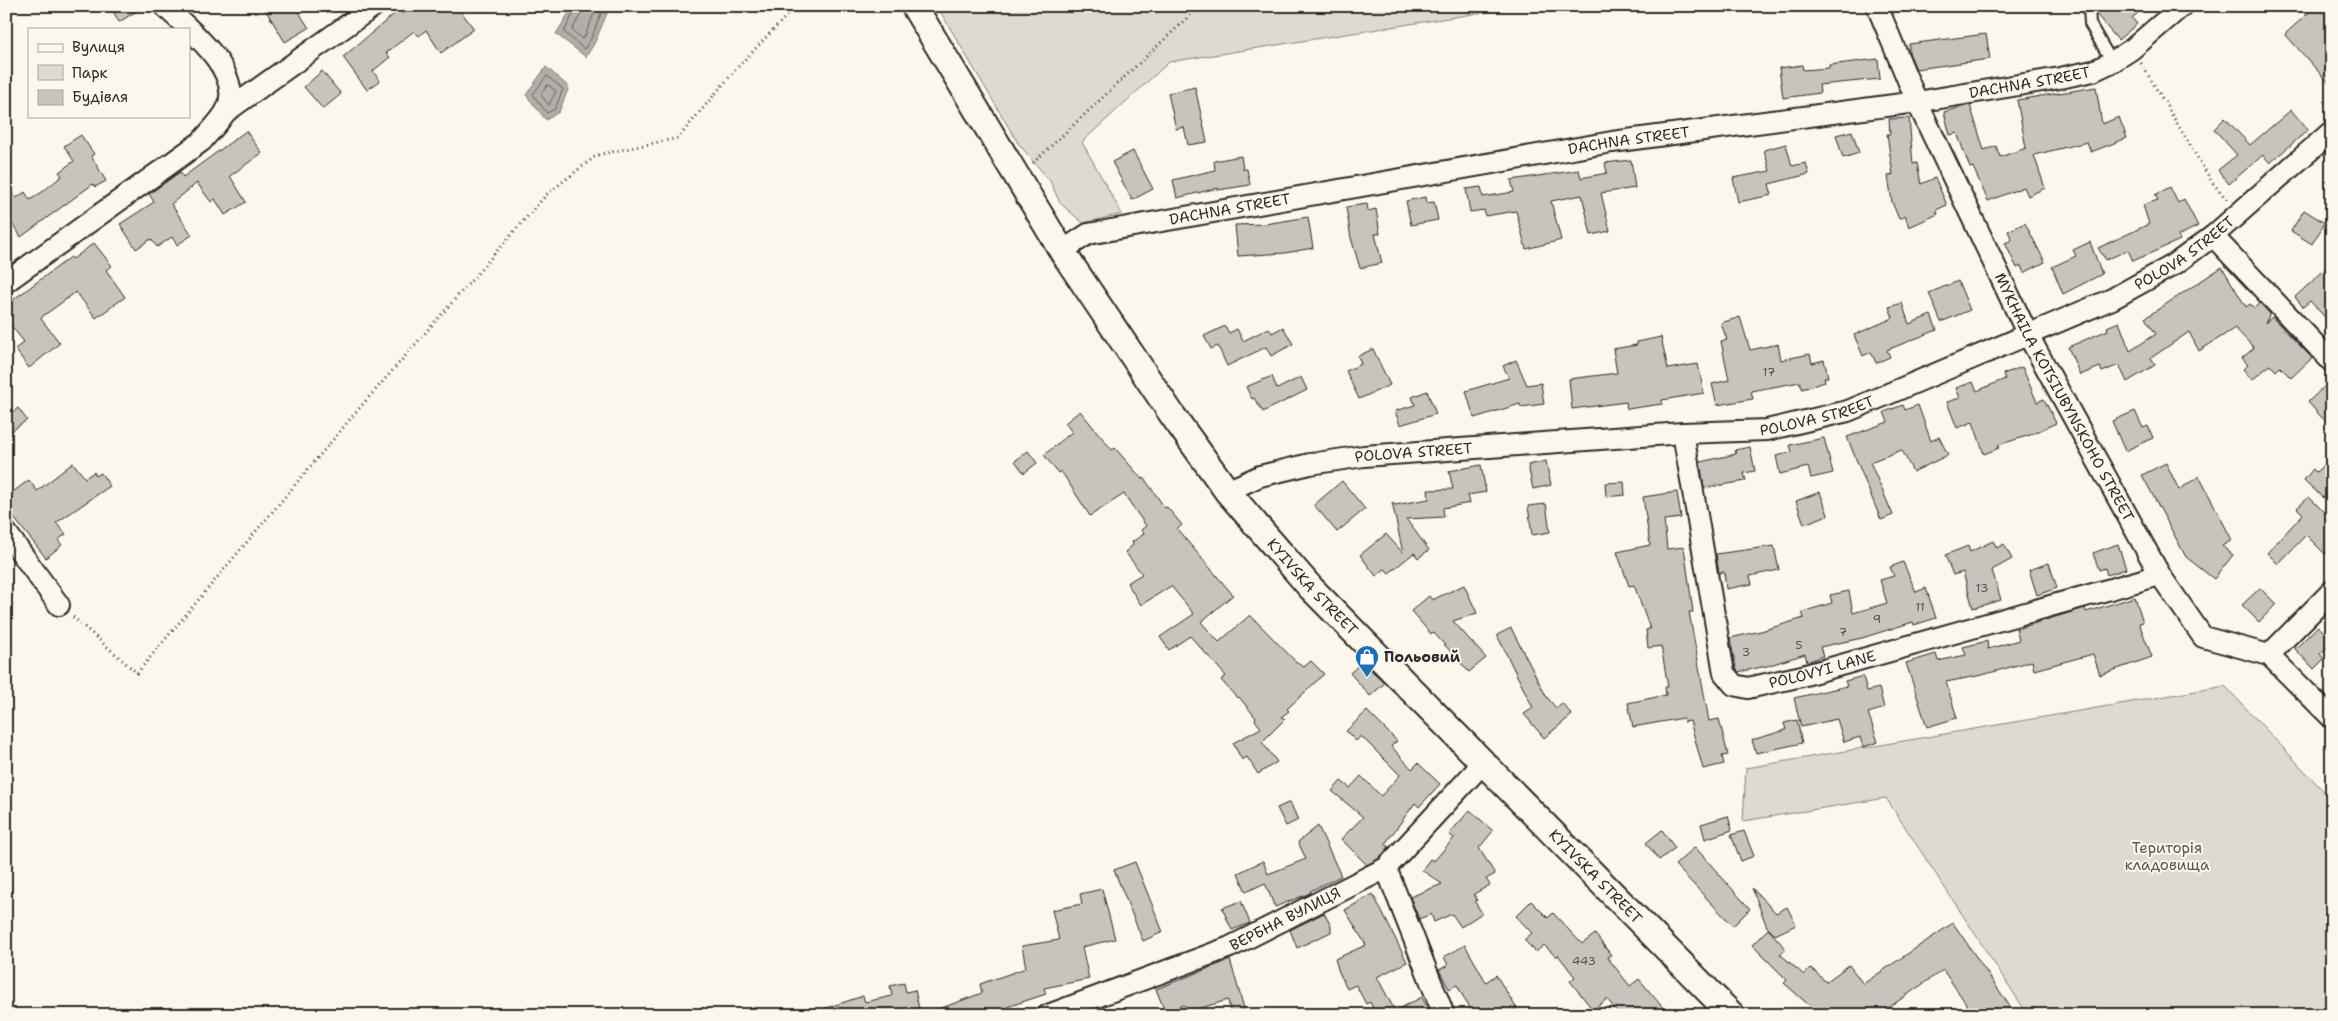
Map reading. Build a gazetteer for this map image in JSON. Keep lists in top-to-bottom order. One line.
{"streets":{"street":["DACHNA STREET","POLOVA STREET","MYKHAILA KOTSIUBYNSKOHO STREET","KYIVSKA STREET","POLOVYI LANE","ВЕРБНА ВУЛИЦЯ"]},"crossings":[["DACHNA STREET","MYKHAILA KOTSIUBYNSKOHO STREET"],["DACHNA STREET","KYIVSKA STREET"],["POLOVA STREET","MYKHAILA KOTSIUBYNSKOHO STREET"],["POLOVA STREET","KYIVSKA STREET"],["POLOVA STREET","POLOVYI LANE"],["MYKHAILA KOTSIUBYNSKOHO STREET","POLOVYI LANE"],["KYIVSKA STREET","ВЕРБНА ВУЛИЦЯ"]],"parks":["Територія кладовища"],"places":{"shop":["Польовий"]},"house_numbers":["17","13","11","9","7","5","3","443"],"legend":["Вулиця","Парк","Будівля"]}
